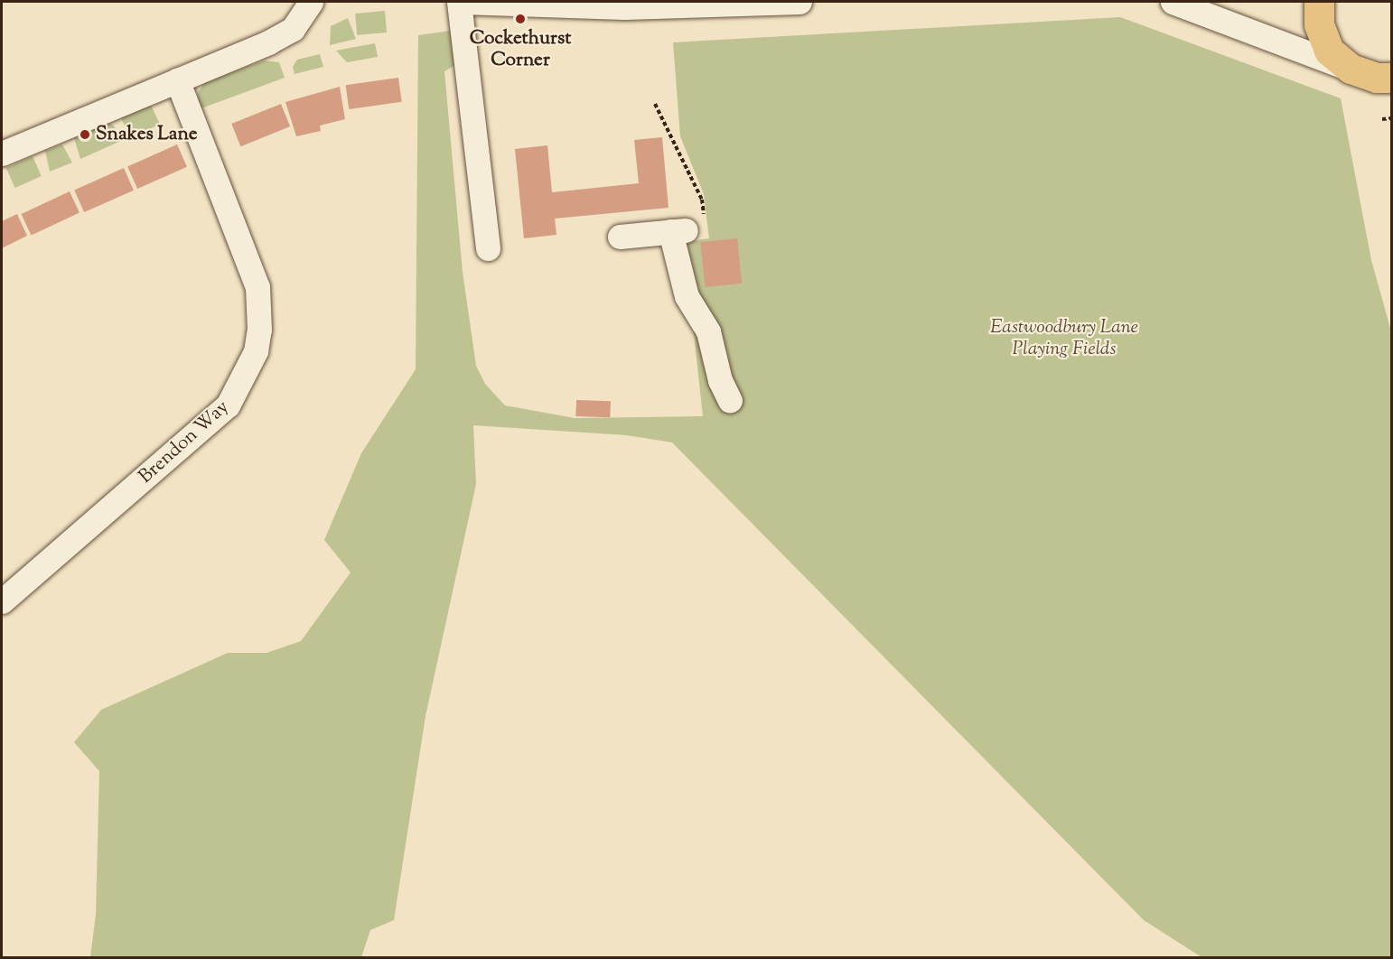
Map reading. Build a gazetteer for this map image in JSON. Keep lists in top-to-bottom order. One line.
{"streets":{"street":["Brendon Way"]},"parks":["Eastwoodbury Lane Playing Fields"],"places":["Cockethurst Corner","Snakes Lane"]}
